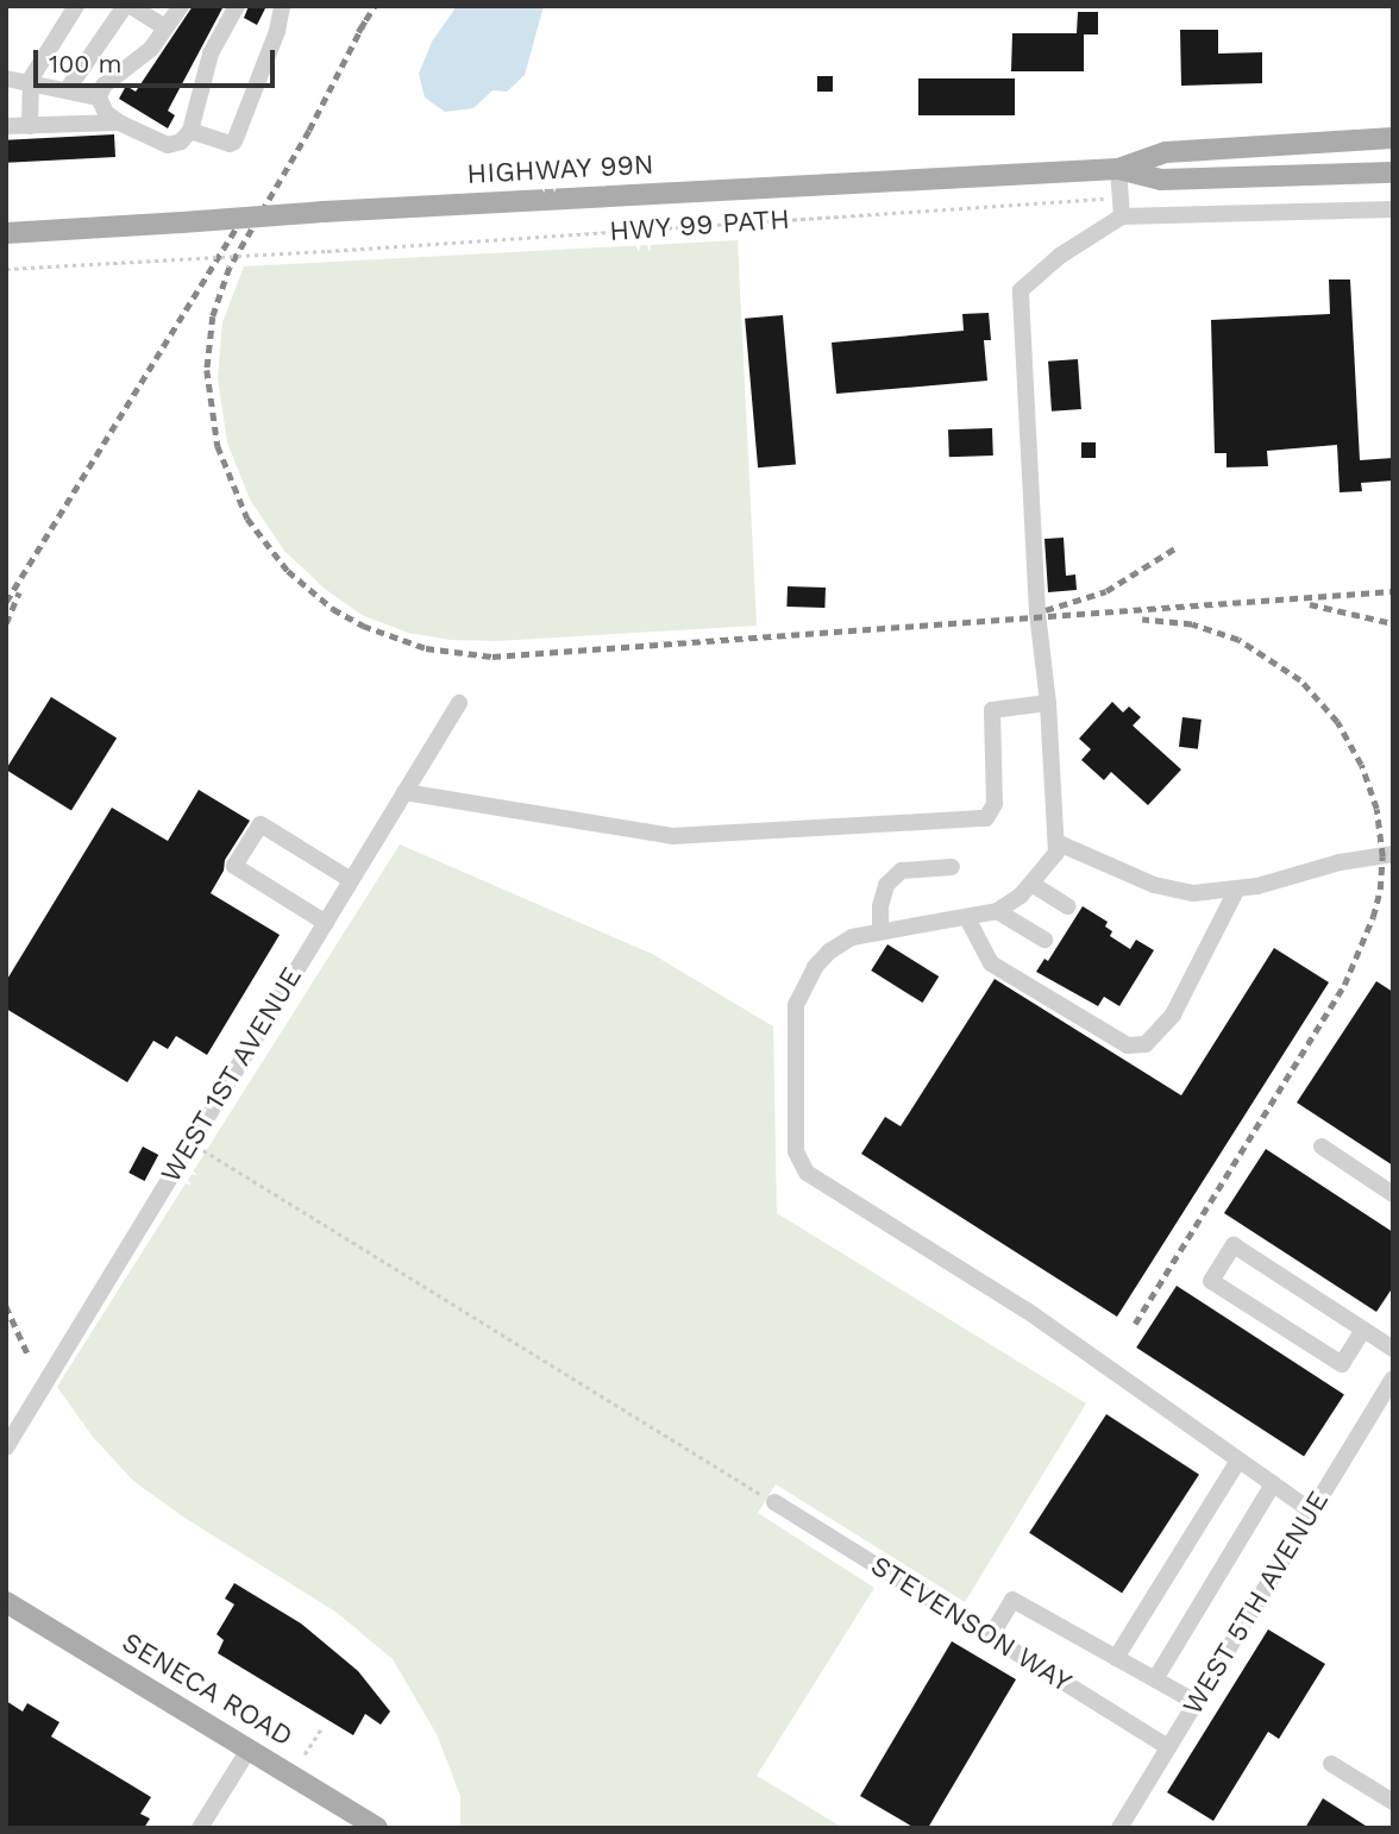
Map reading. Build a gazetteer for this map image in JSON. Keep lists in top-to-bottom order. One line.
{"streets":{"main road":["HIGHWAY 99N","SENECA ROAD"],"street":["WEST 1ST AVENUE","WEST 5TH AVENUE","STEVENSON WAY"],"path":["HWY 99 PATH"]},"crossings":[["WEST 5TH AVENUE","STEVENSON WAY"]],"scale_bar":"100 m"}
